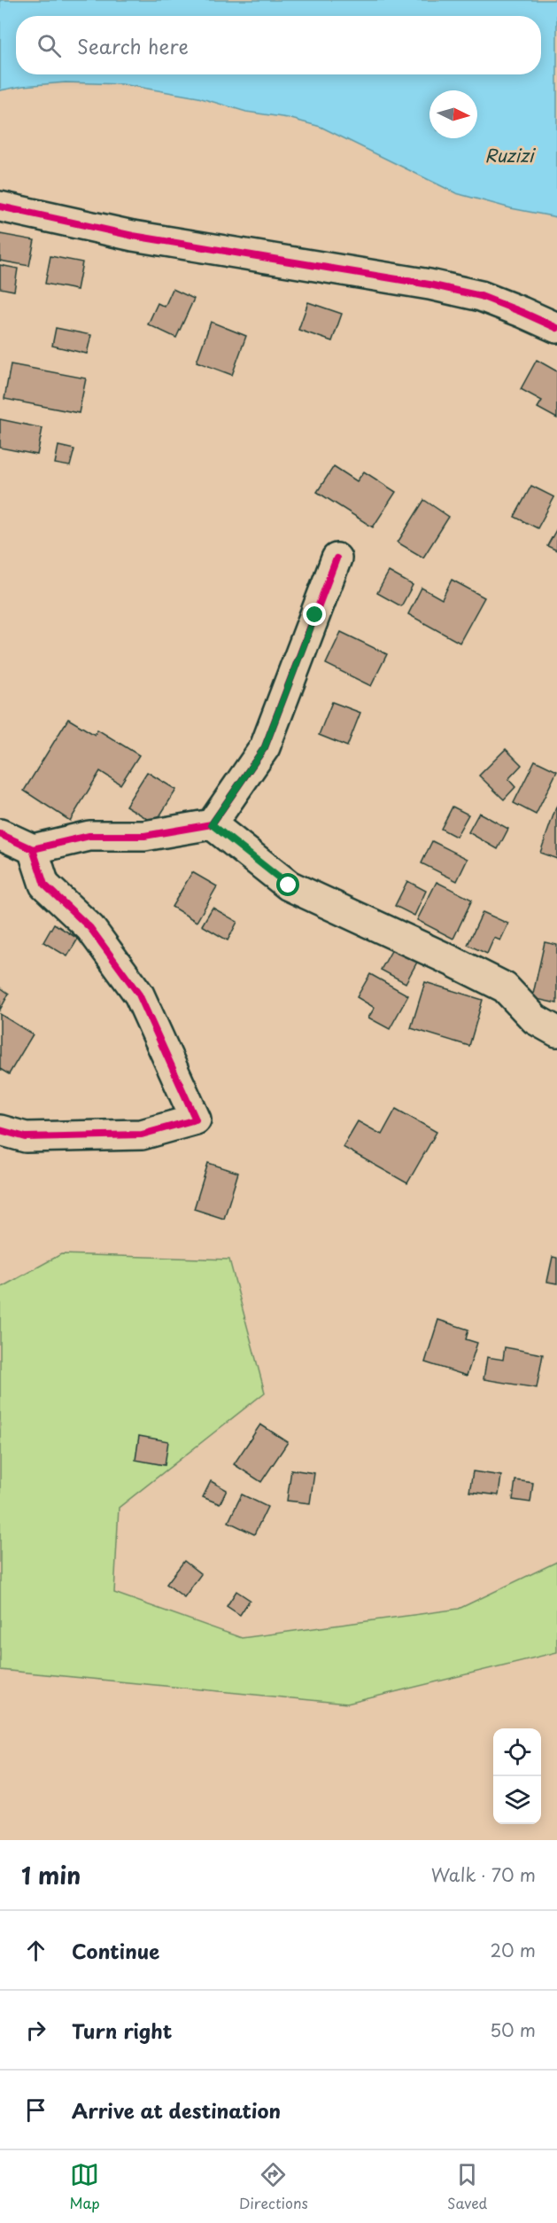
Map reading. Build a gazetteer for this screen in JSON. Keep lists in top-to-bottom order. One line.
{"water":["Ruzizi"],"north":"right","page":{"search":"Search here","heading":["1 min","Walk · 70 m"],"list":[["Continue","20 m"],["Turn right","50 m"],"Arrive at destination"],"nav":["Map","Directions","Saved"]}}
